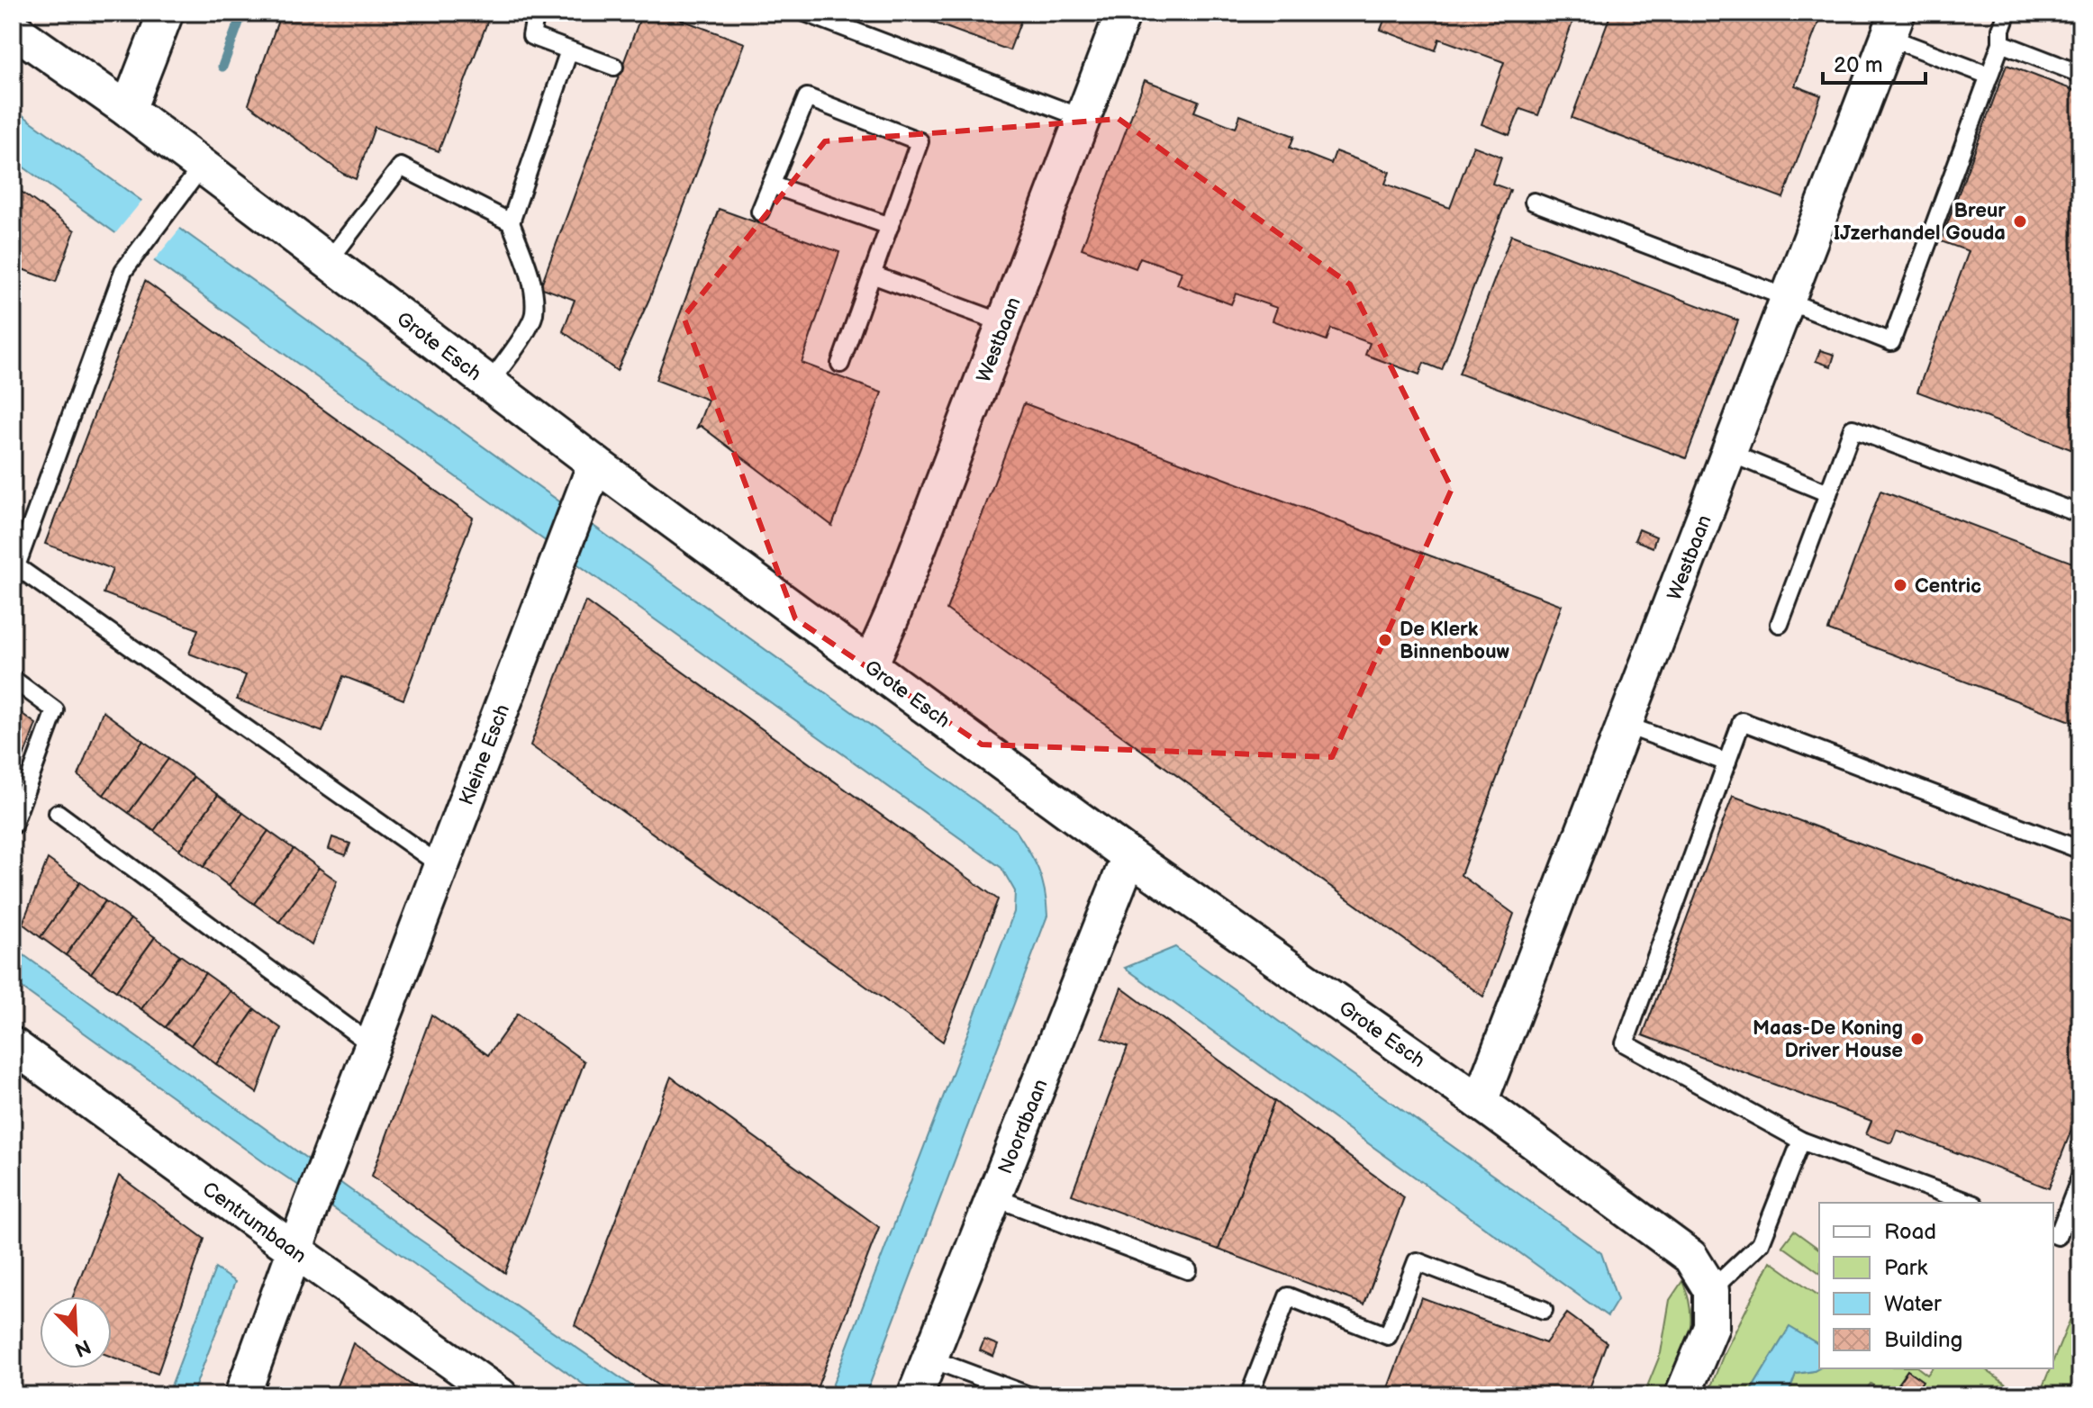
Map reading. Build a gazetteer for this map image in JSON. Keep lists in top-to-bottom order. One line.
{"streets":{"street":["Westbaan","Grote Esch","Kleine Esch","Noordbaan","Centrumbaan"]},"crossings":[["Westbaan","Grote Esch"],["Grote Esch","Kleine Esch"],["Grote Esch","Noordbaan"],["Kleine Esch","Centrumbaan"]],"places":["Breur IJzerhandel Gouda","Centric","De Klerk Binnenbouw","Maas-De Koning Driver House"],"legend":["Road","Park","Water","Building"],"scale_bar":"20 m","north":"bottom right"}
